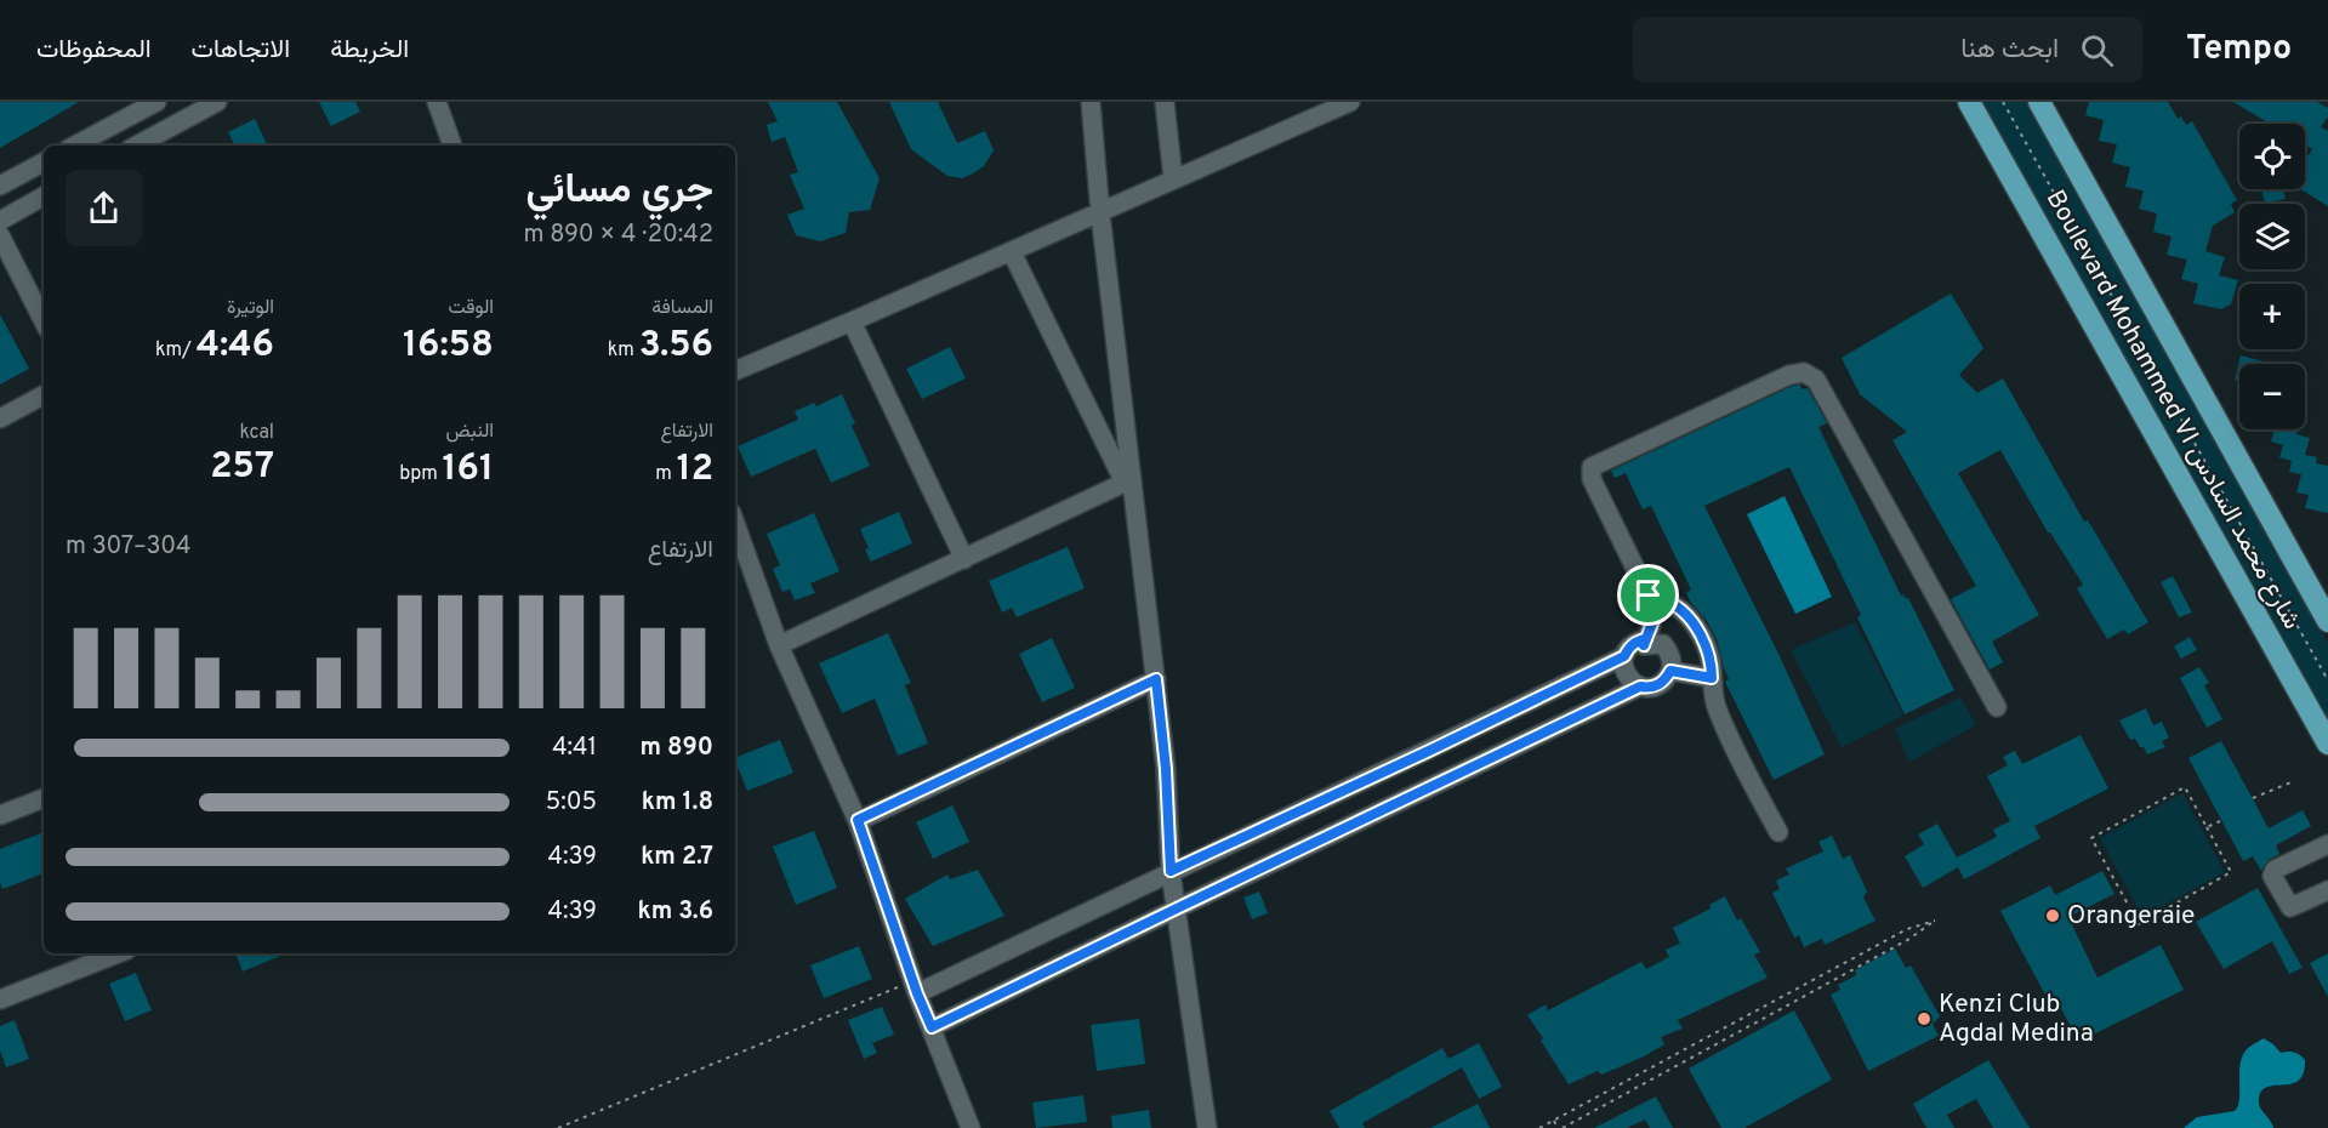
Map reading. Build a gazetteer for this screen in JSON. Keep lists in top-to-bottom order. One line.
{"streets":{"main road":["Boulevard Mohammed VI شارع محمد السادس"]},"places":["Orangeraie","Kenzi Club Agdal Medina"],"page":{"header":"Tempo","search":"ابحث هنا","nav":["الخريطة","الاتجاهات","المحفوظات"],"map_buttons":["+","−"],"heading":["جري مسائي","20:42 · 4 × 890 m"],"stats":[["المسافة","3.56 km"],["الوقت","16:58"],["الوتيرة","4:46 /km"],["الارتفاع","12 m"],["النبض","161 bpm"],["kcal","257"]],"chart":["الارتفاع","304–307 m"],"list":[{"name":"890 m","note":"4:41"},{"name":"1.8 km","note":"5:05"},{"name":"2.7 km","note":"4:39"},{"name":"3.6 km","note":"4:39"}]}}
